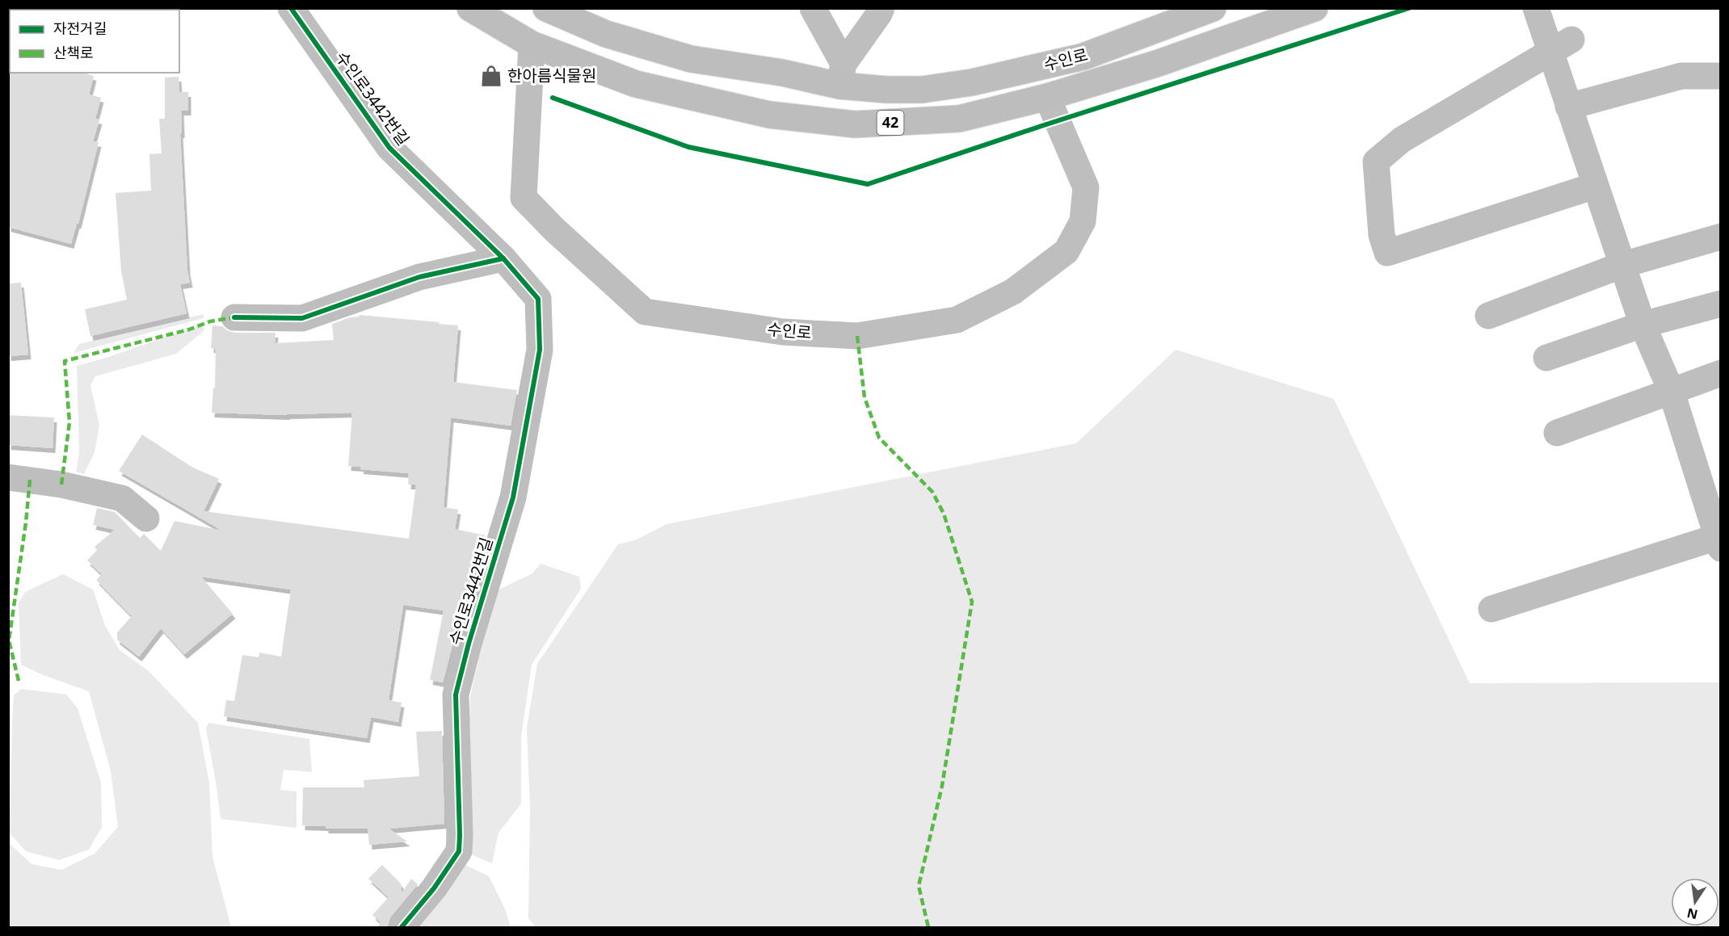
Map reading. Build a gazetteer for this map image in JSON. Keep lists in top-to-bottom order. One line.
{"streets":{"main road":["수인로","42"],"street":["수인로3442번길"]},"places":{"shop":["한아름식물원"]},"legend":["자전거길","산책로"],"north":"bottom"}
